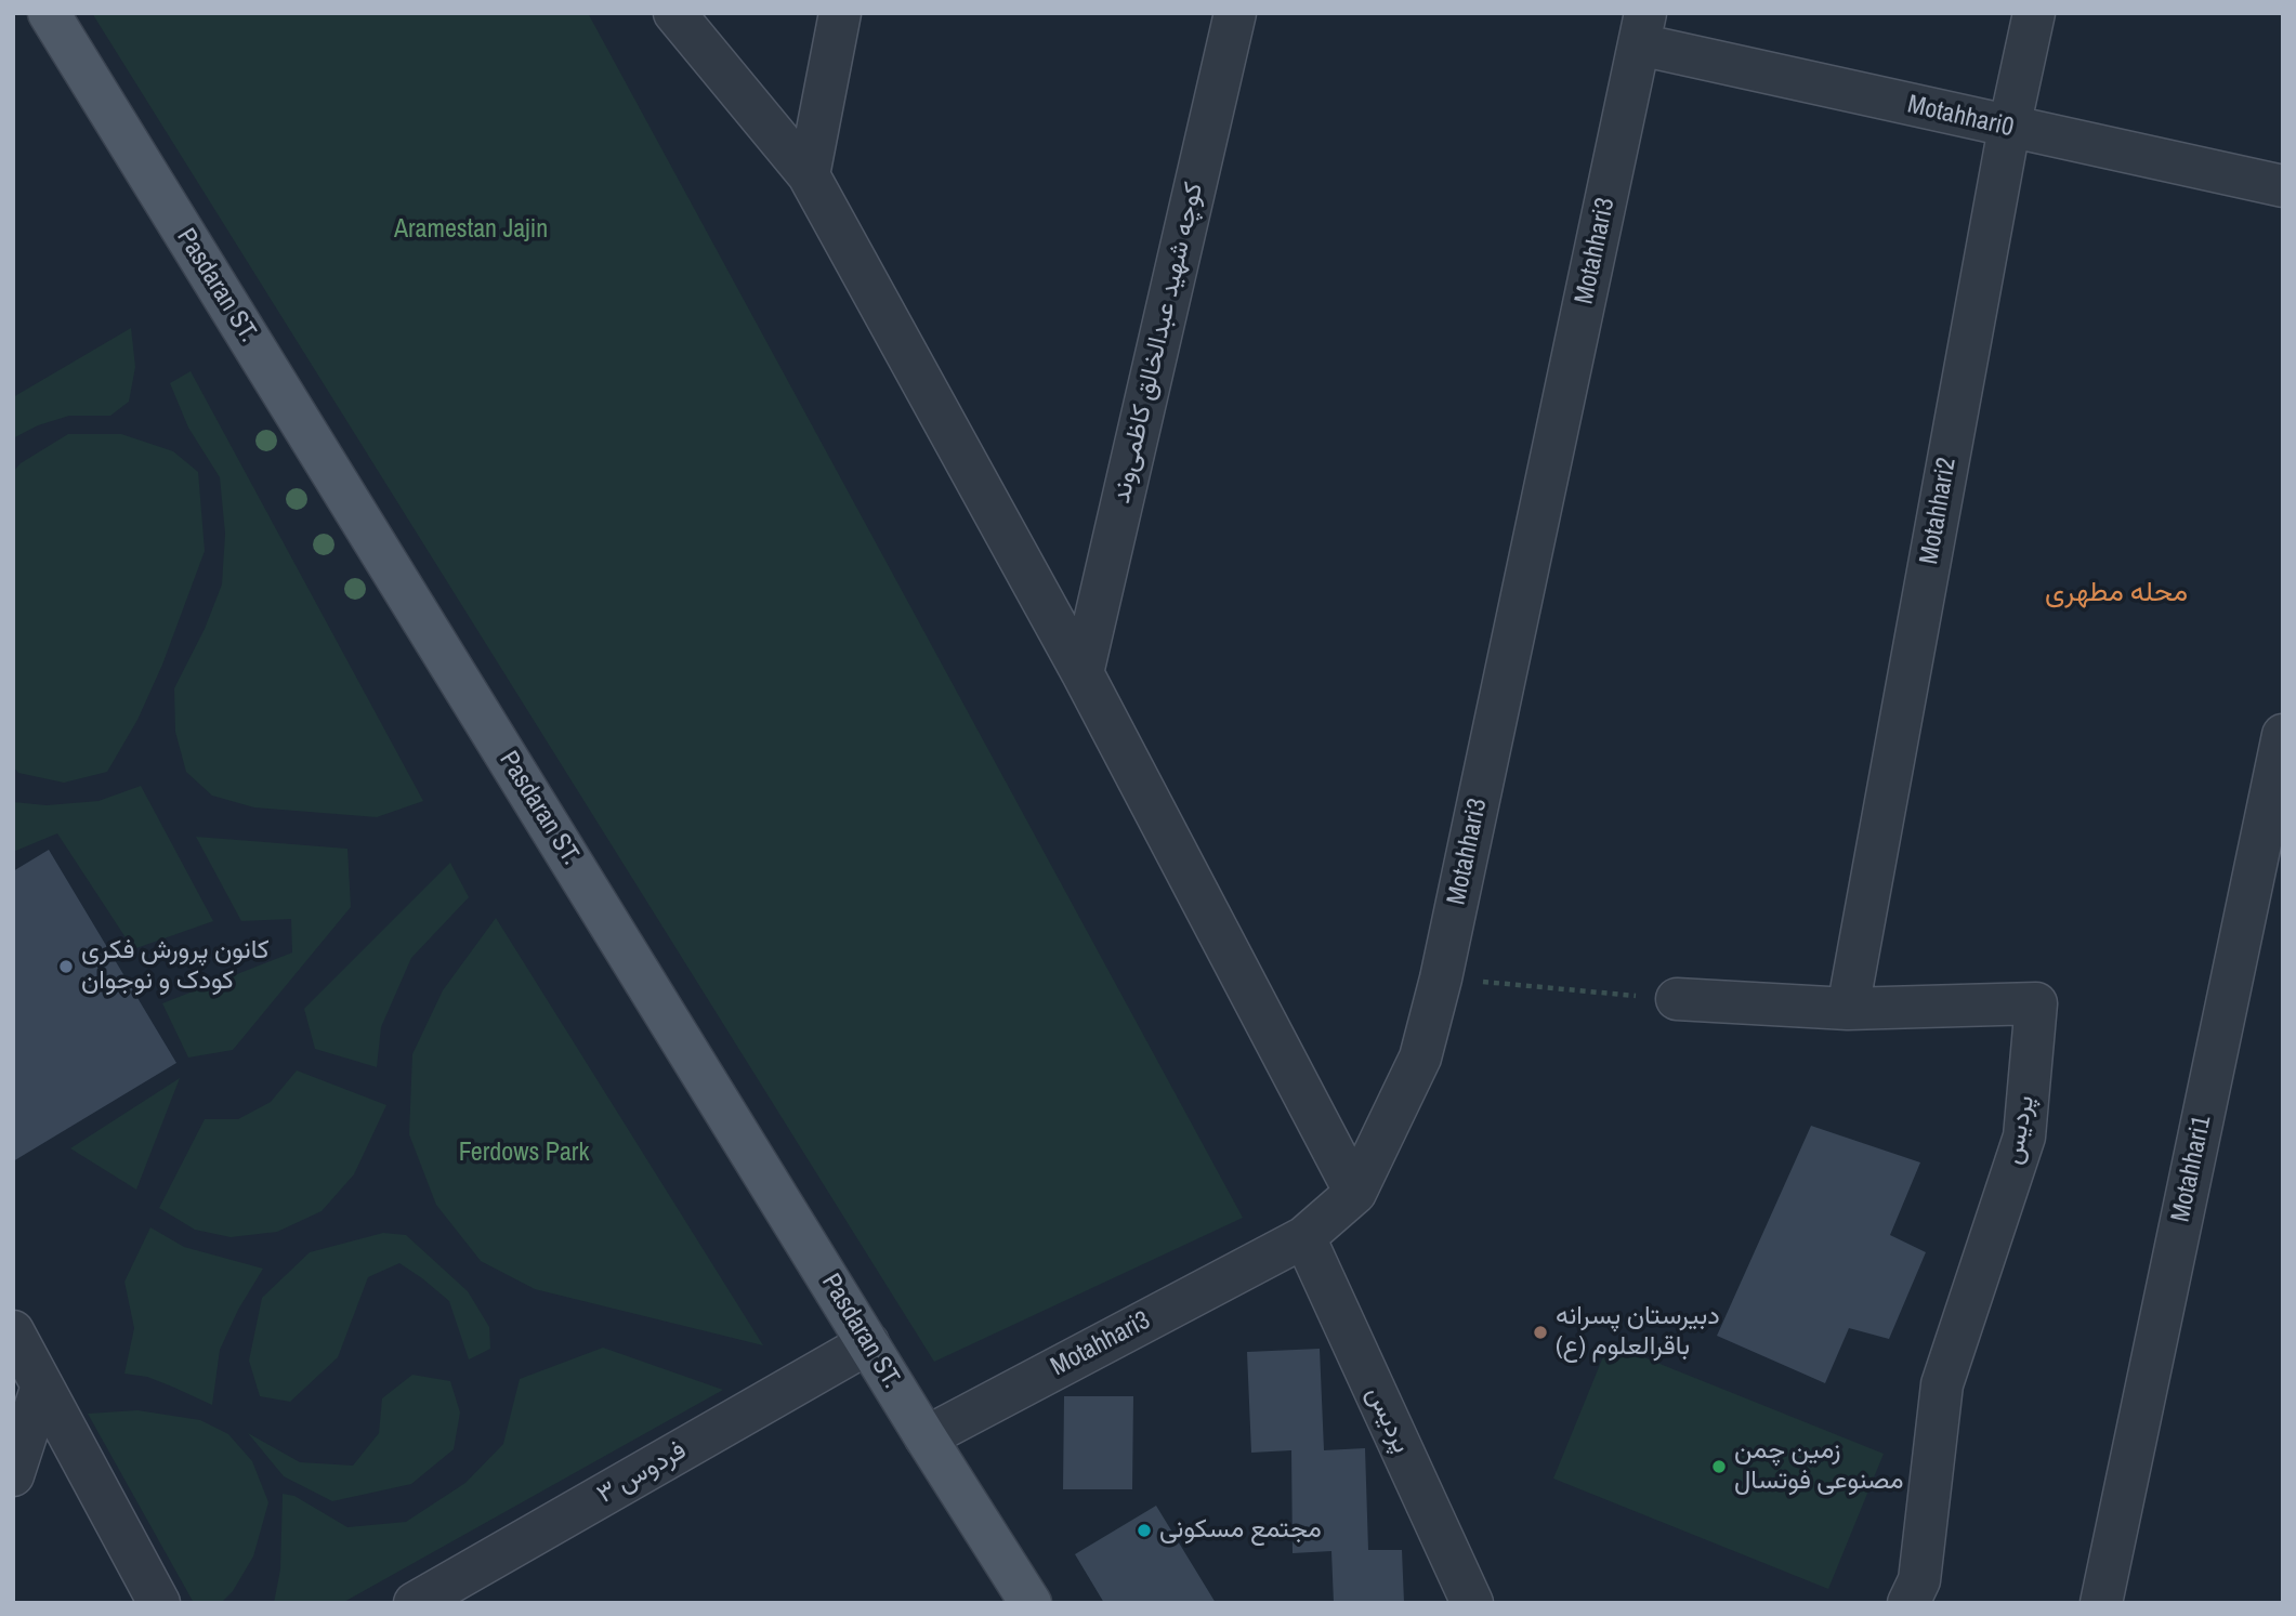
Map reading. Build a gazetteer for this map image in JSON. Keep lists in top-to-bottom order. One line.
{"streets":{"main road":["Pasdaran ST."],"street":["Motahhari0","Motahhari3","کوچه شهید عبدالخالق کاظمی‌وند","Motahhari2","پردیس","Motahhari1","فردوس ۳"]},"crossings":[["Motahhari0","Motahhari3"],["Motahhari0","Motahhari2"],["Motahhari3","Pasdaran ST."],["Motahhari3","پردیس"],["Pasdaran ST.","فردوس ۳"],["Motahhari2","پردیس"]],"districts":["محله مطهری"],"parks":["Aramestan Jajin","Ferdows Park"],"places":["کانون پرورش فکری کودک و نوجوان","دبیرستان پسرانه باقرالعلوم (ع)","زمین چمن مصنوعی فوتسال","مجتمع مسکونی"]}
